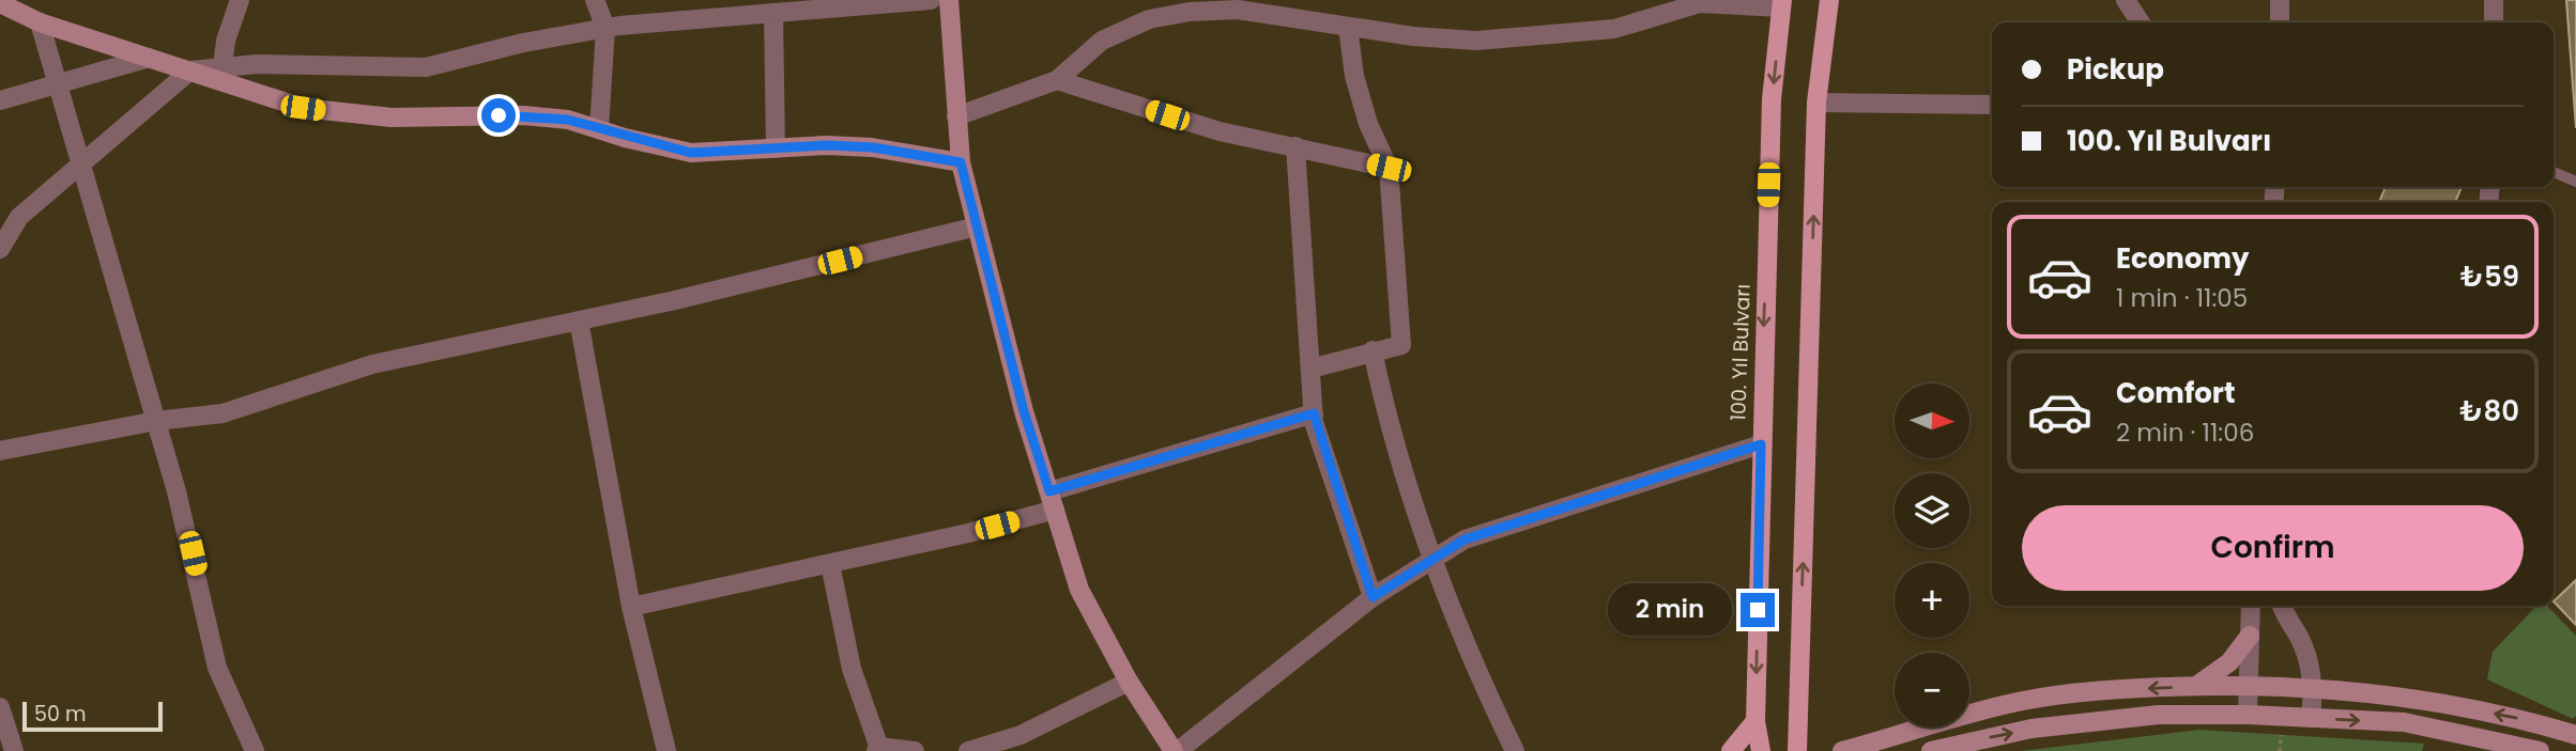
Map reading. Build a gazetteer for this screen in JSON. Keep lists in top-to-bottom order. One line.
{"streets":{"main road":["100. Yıl Bulvarı"]},"scale_bar":"50 m","north":"right","page":{"banner":["Pickup","100. Yıl Bulvarı"],"list":[{"name":"Economy","note":"1 min · 11:05","value":"₺59"},{"name":"Comfort","note":"2 min · 11:06","value":"₺80"}],"map_buttons":["+","−"],"buttons":"Confirm","bubble":"2 min","scale":"50 m"}}
